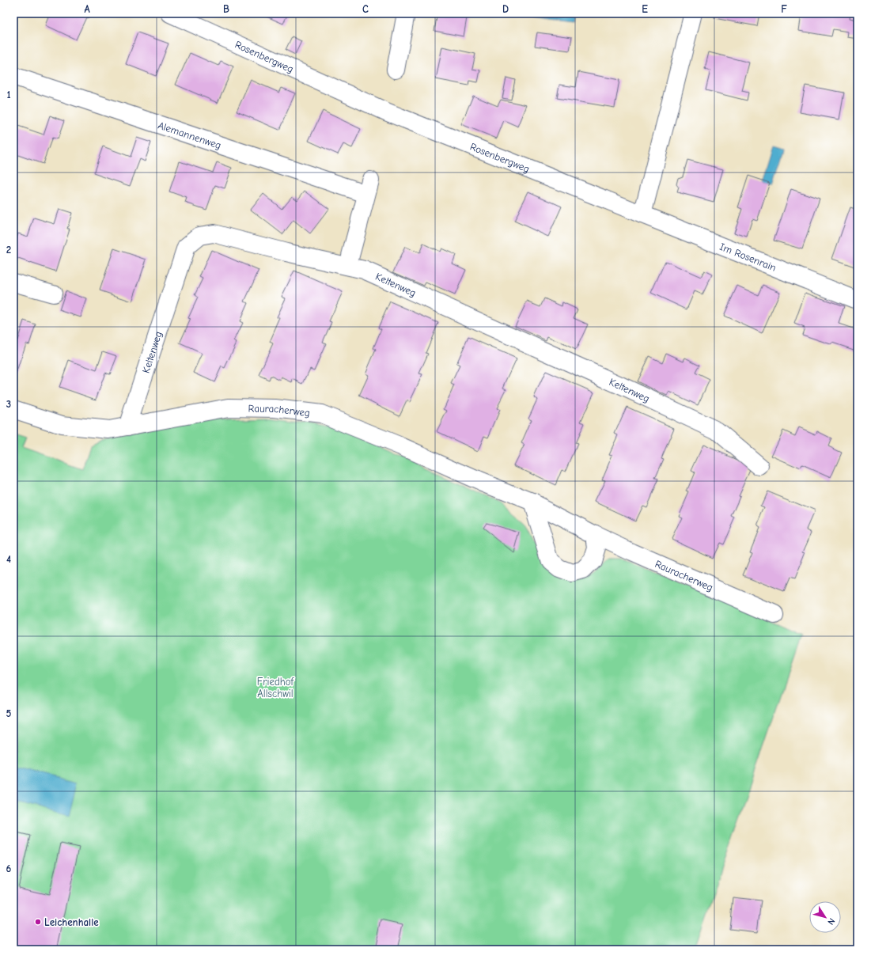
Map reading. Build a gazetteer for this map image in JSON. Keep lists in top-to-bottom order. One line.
{"streets":{"street":["Rosenbergweg","Alemannenweg","Im Rosenrain","Keltenweg","Rauracherweg"]},"crossings":[["Rosenbergweg","Im Rosenrain"],["Keltenweg","Rauracherweg"]],"parks":["Friedhof Allschwil"],"places":["Leichenhalle"],"north":"bottom right","grid":{"columns":["A","B","C","D","E","F"],"rows":["1","2","3","4","5","6"]}}
